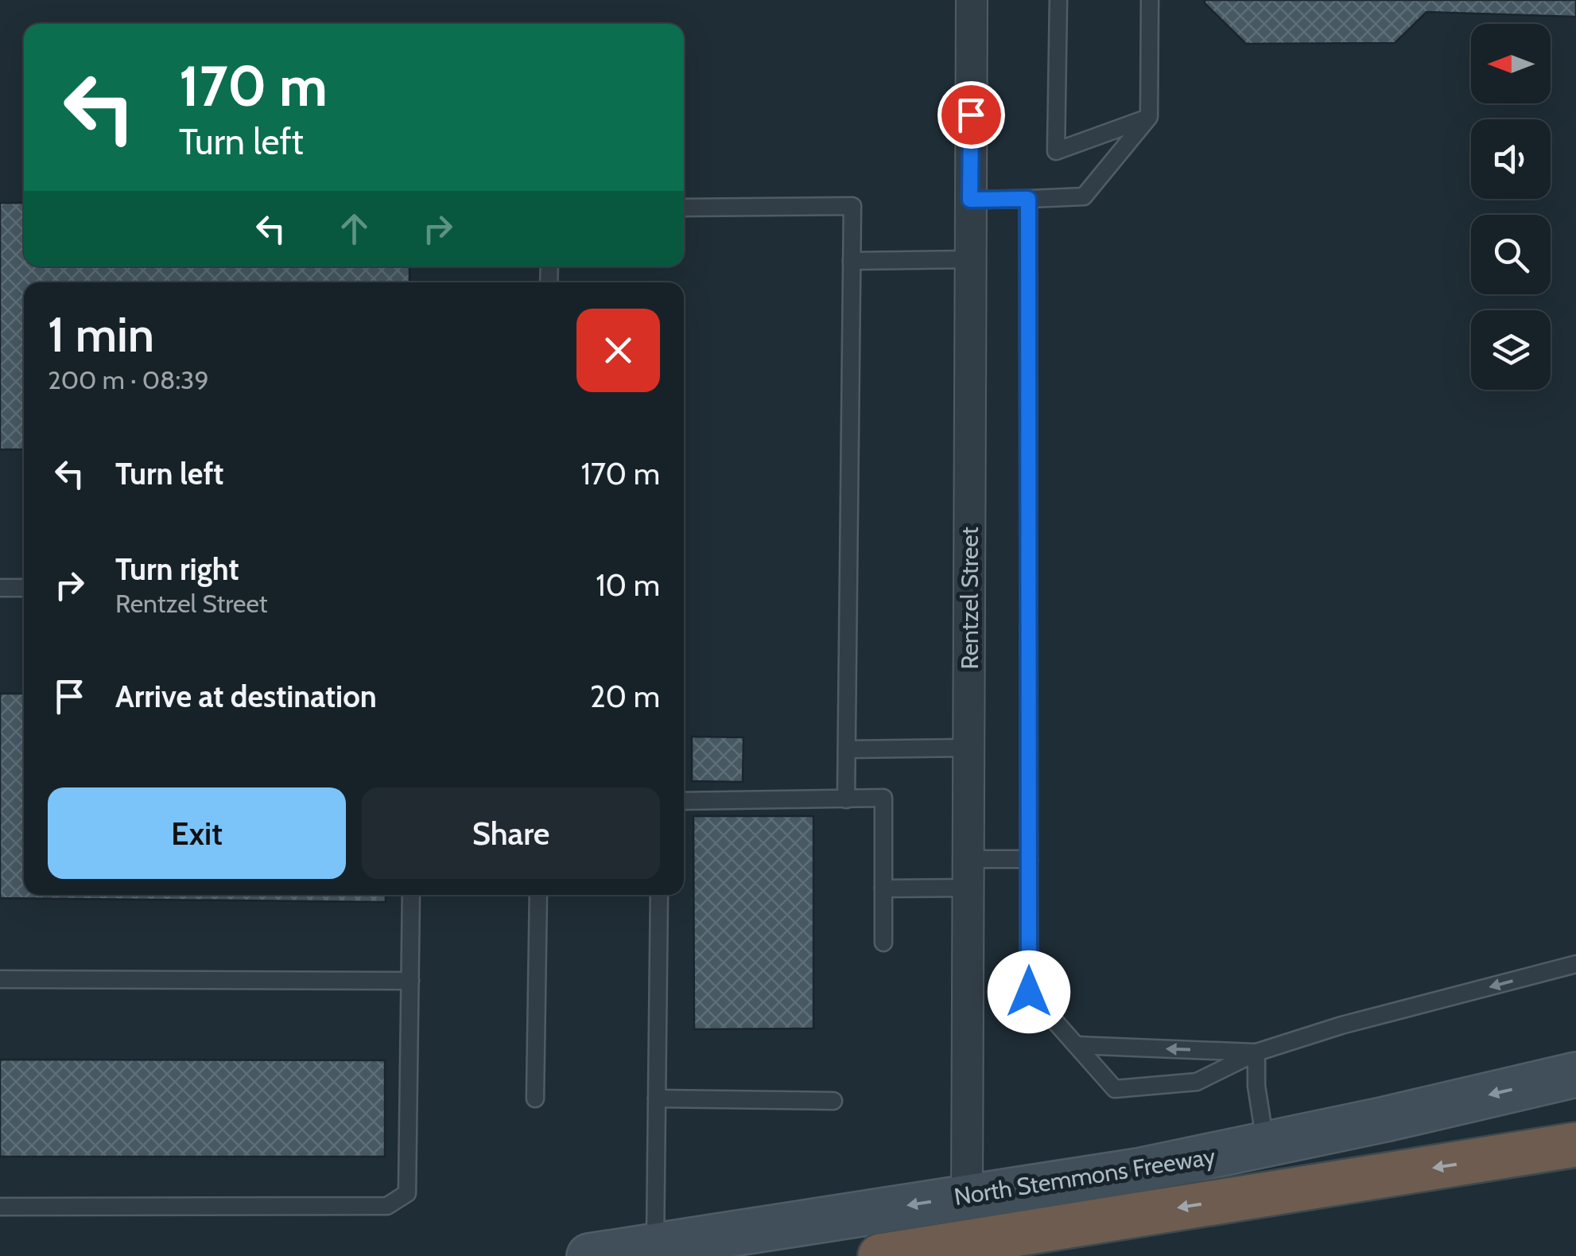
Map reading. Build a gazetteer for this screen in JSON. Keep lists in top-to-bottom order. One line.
{"streets":{"main road":["North Stemmons Freeway"],"street":["Rentzel Street"]},"crossings":[["Rentzel Street","North Stemmons Freeway"]],"one_way":["North Stemmons Freeway"],"north":"left","page":{"turn":["170 m","Turn left"],"heading":["1 min","200 m · 08:39"],"list":[{"name":"Turn left","value":"170 m"},{"name":"Turn right","note":"Rentzel Street","value":"10 m"},{"name":"Arrive at destination","value":"20 m"}],"buttons":["Exit","Share"]}}
